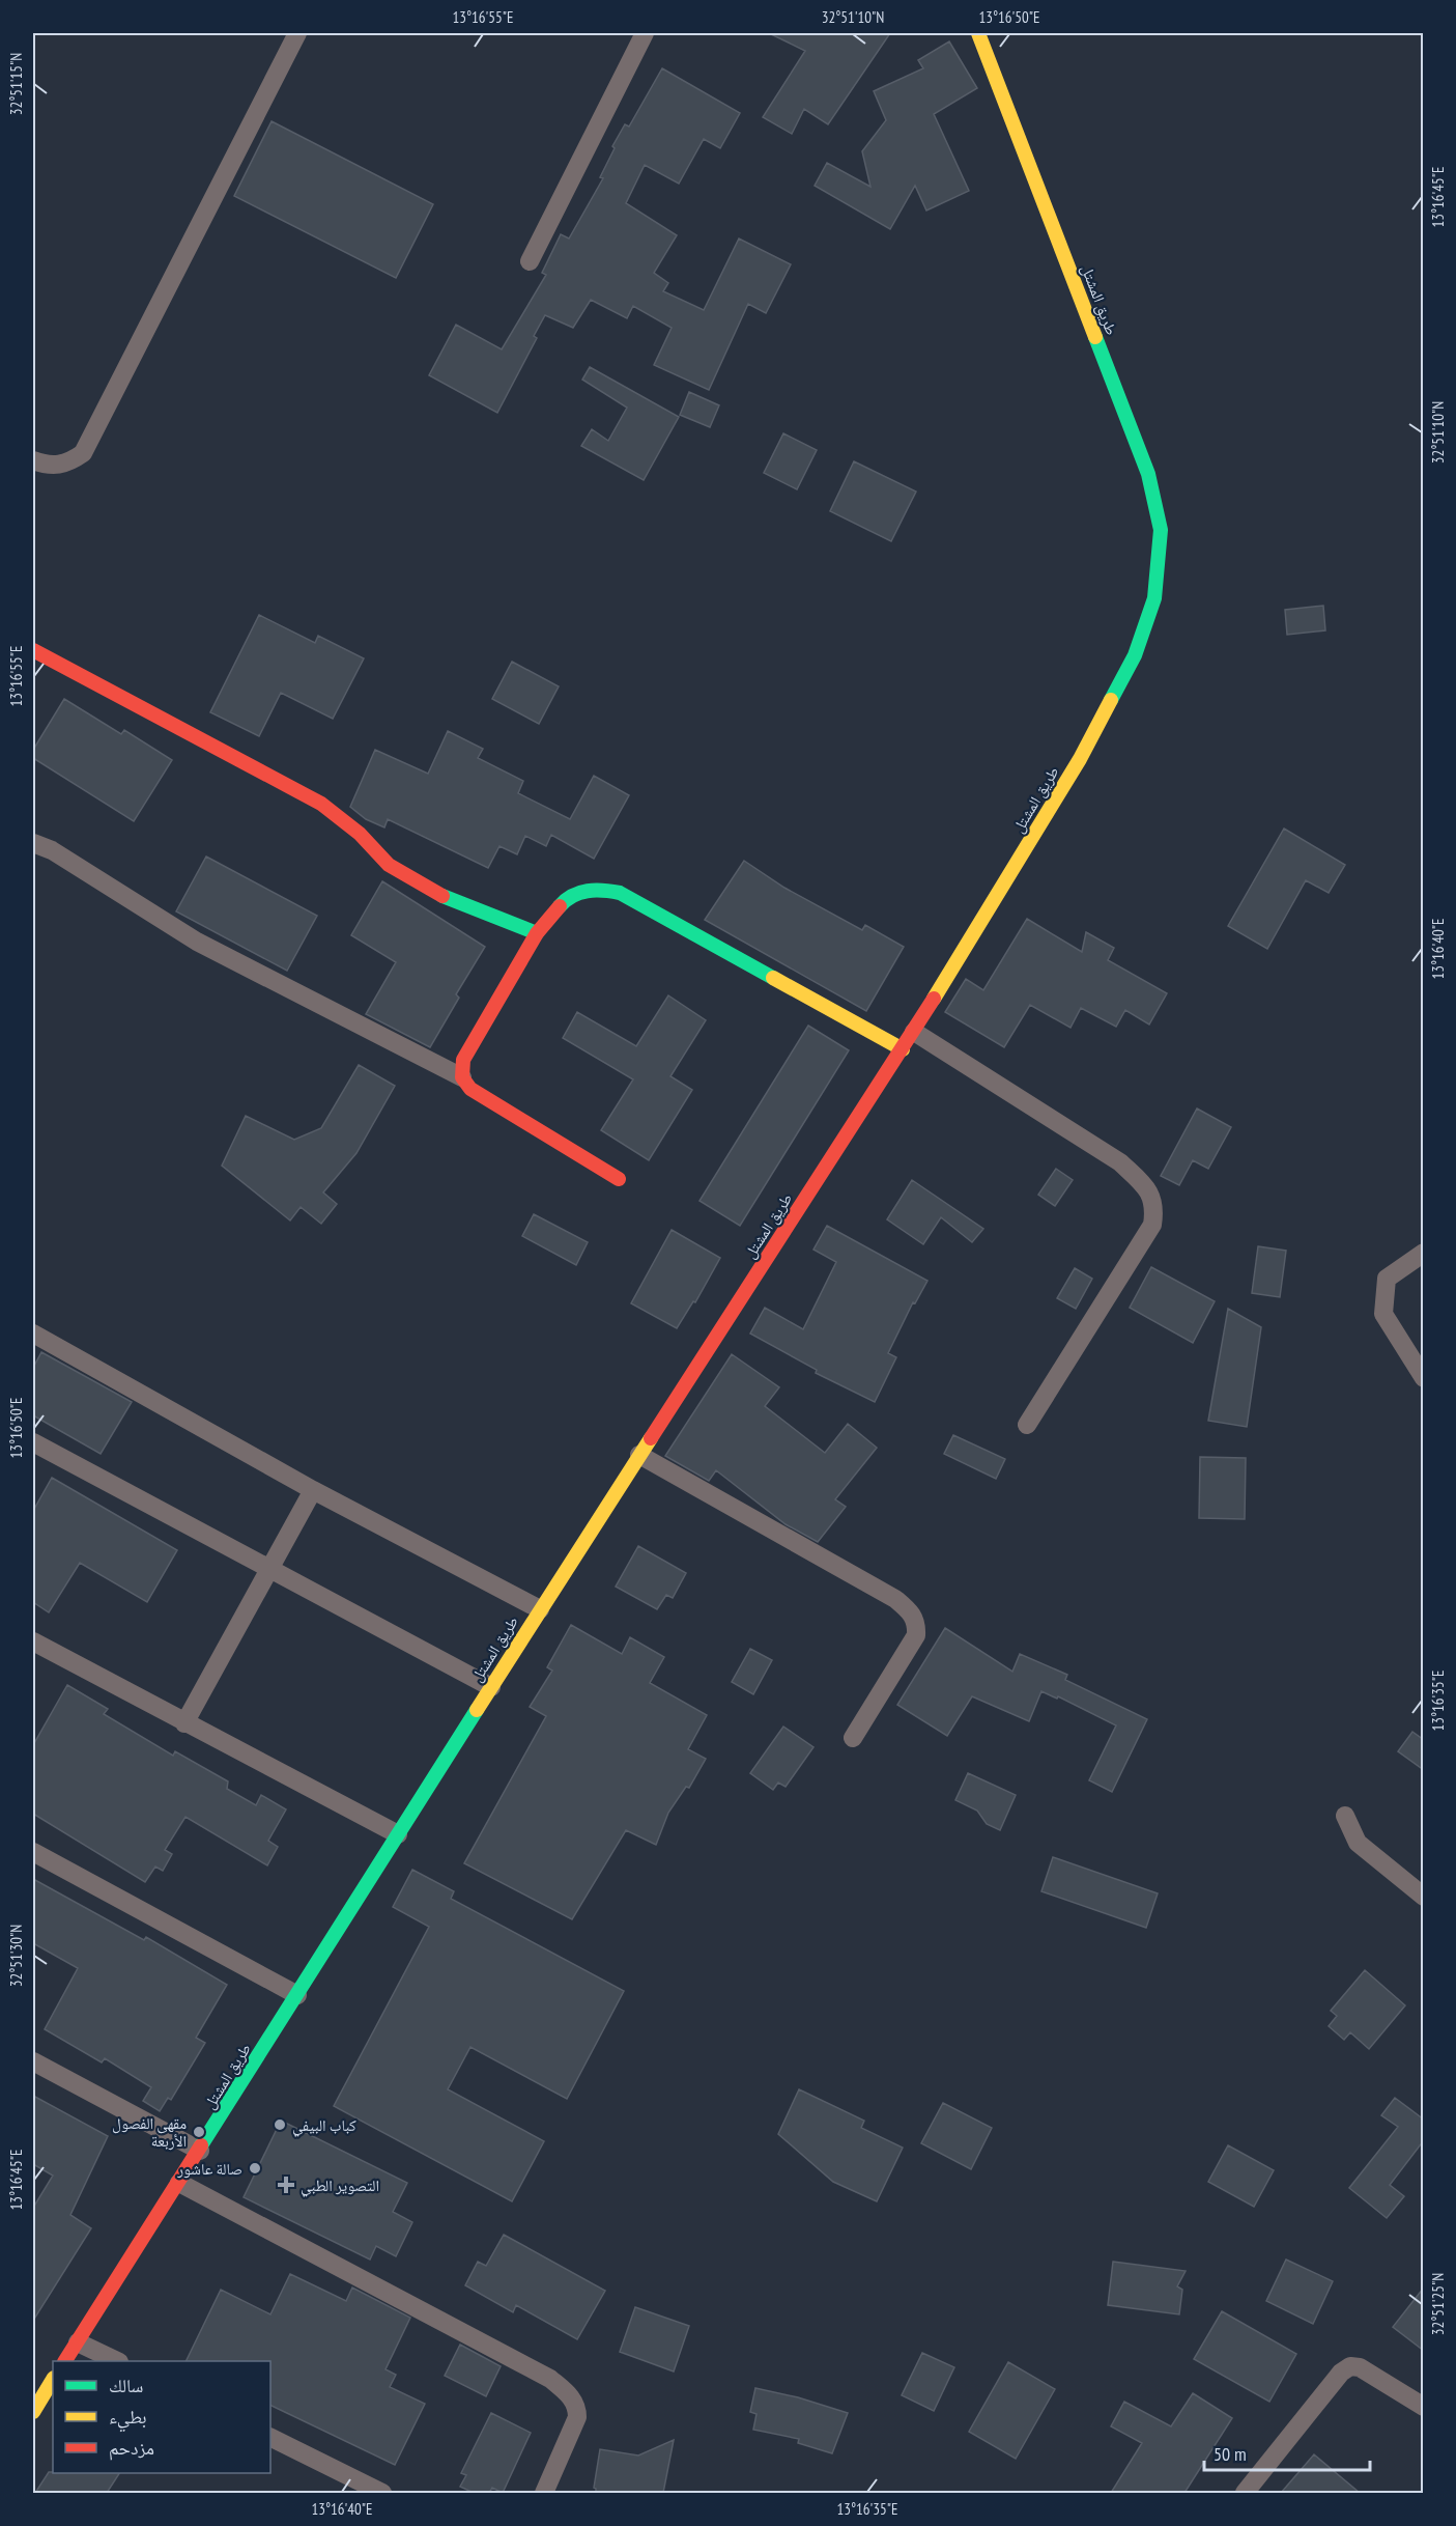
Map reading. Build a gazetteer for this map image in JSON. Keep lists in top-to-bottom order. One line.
{"streets":{"main road":["طريق المشتل"]},"places":{"other":["كباب البيفي","مقهى الفصول الأربعة","صالة عاشور"],"health":["التصوير الطبي"]},"legend":["سالك","بطيء","مزدحم"],"scale_bar":"50 m","coordinates":["13°16'55\"E","32°51'10\"N","13°16'50\"E","32°51'15\"N","13°16'45\"E","13°16'40\"E","13°16'35\"E","32°51'30\"N","32°51'25\"N"]}
